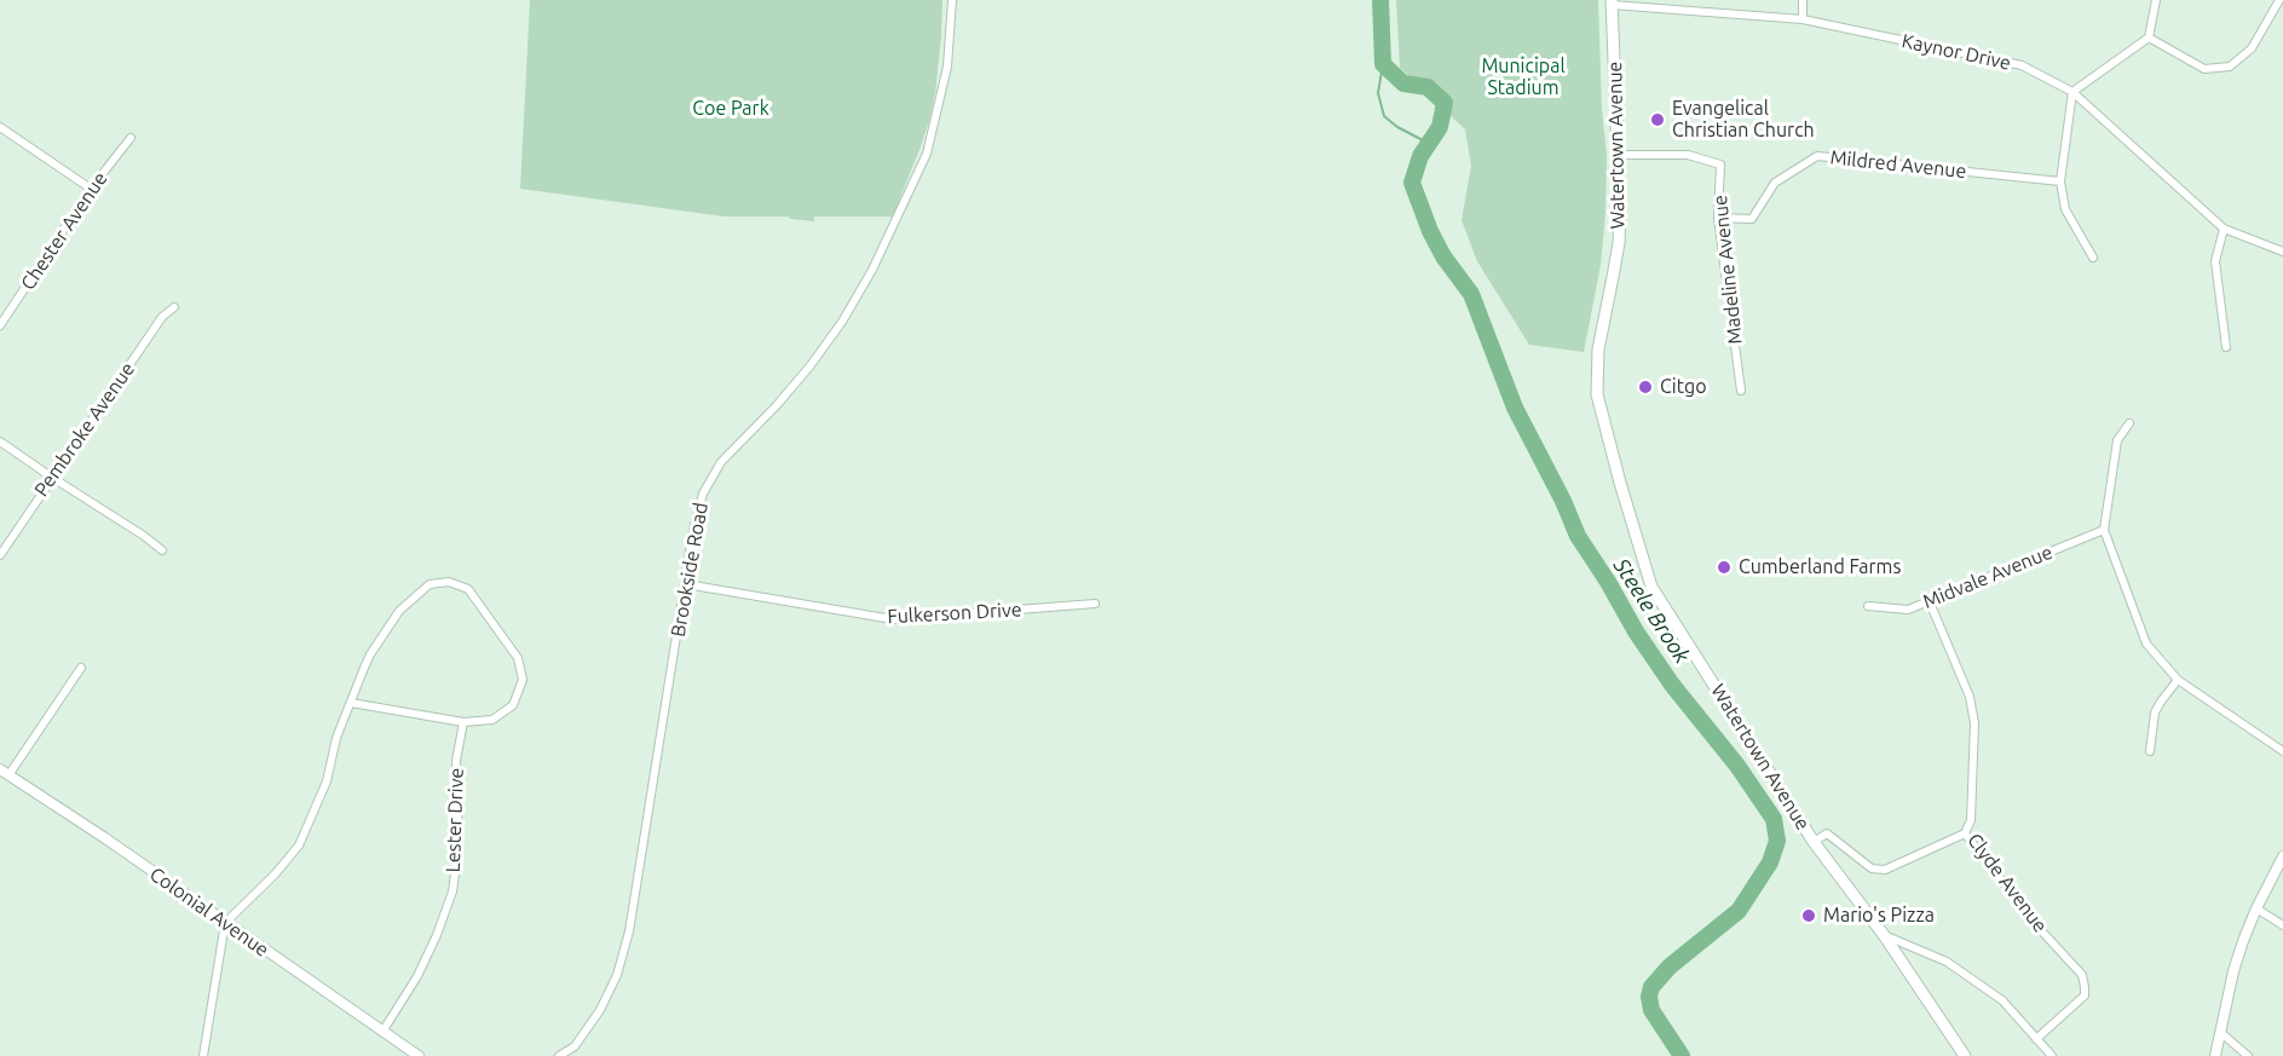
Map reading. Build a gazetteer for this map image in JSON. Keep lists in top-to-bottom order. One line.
{"streets":{"main road":["Watertown Avenue"],"street":["Kaynor Drive","Mildred Avenue","Chester Avenue","Madeline Avenue","Pembroke Avenue","Brookside Road","Midvale Avenue","Fulkerson Drive","Lester Drive","Clyde Avenue","Colonial Avenue"]},"crossings":[["Kaynor Drive","Watertown Avenue"],["Watertown Avenue","Madeline Avenue"],["Mildred Avenue","Madeline Avenue"],["Brookside Road","Fulkerson Drive"],["Midvale Avenue","Clyde Avenue"],["Lester Drive","Colonial Avenue"]],"water":["Steele Brook"],"parks":["Municipal Stadium","Coe Park"],"places":["Evangelical Christian Church","Citgo","Cumberland Farms","Mario's Pizza"]}
